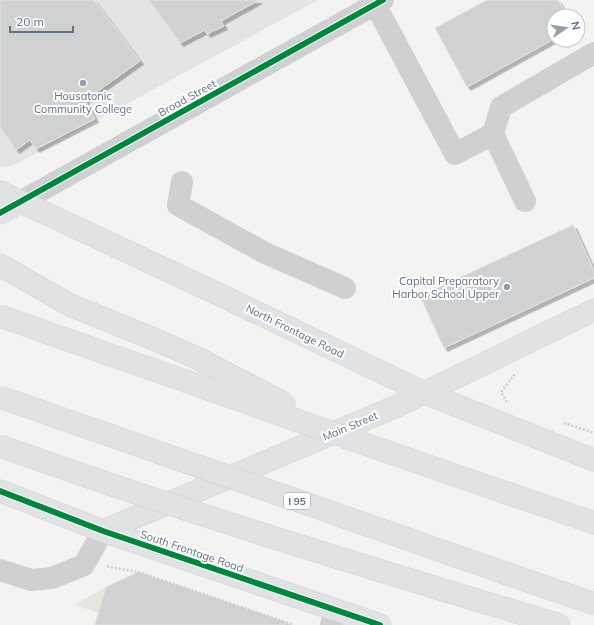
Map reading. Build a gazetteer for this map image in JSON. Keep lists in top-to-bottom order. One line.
{"streets":{"main road":["Broad Street","North Frontage Road","Main Street","I 95","South Frontage Road"]},"crossings":[["Broad Street","North Frontage Road"],["North Frontage Road","Main Street"],["Main Street","South Frontage Road"]],"places":["Housatonic Community College","Capital Preparatory Harbor School Upper"],"scale_bar":"20 m","north":"right"}
